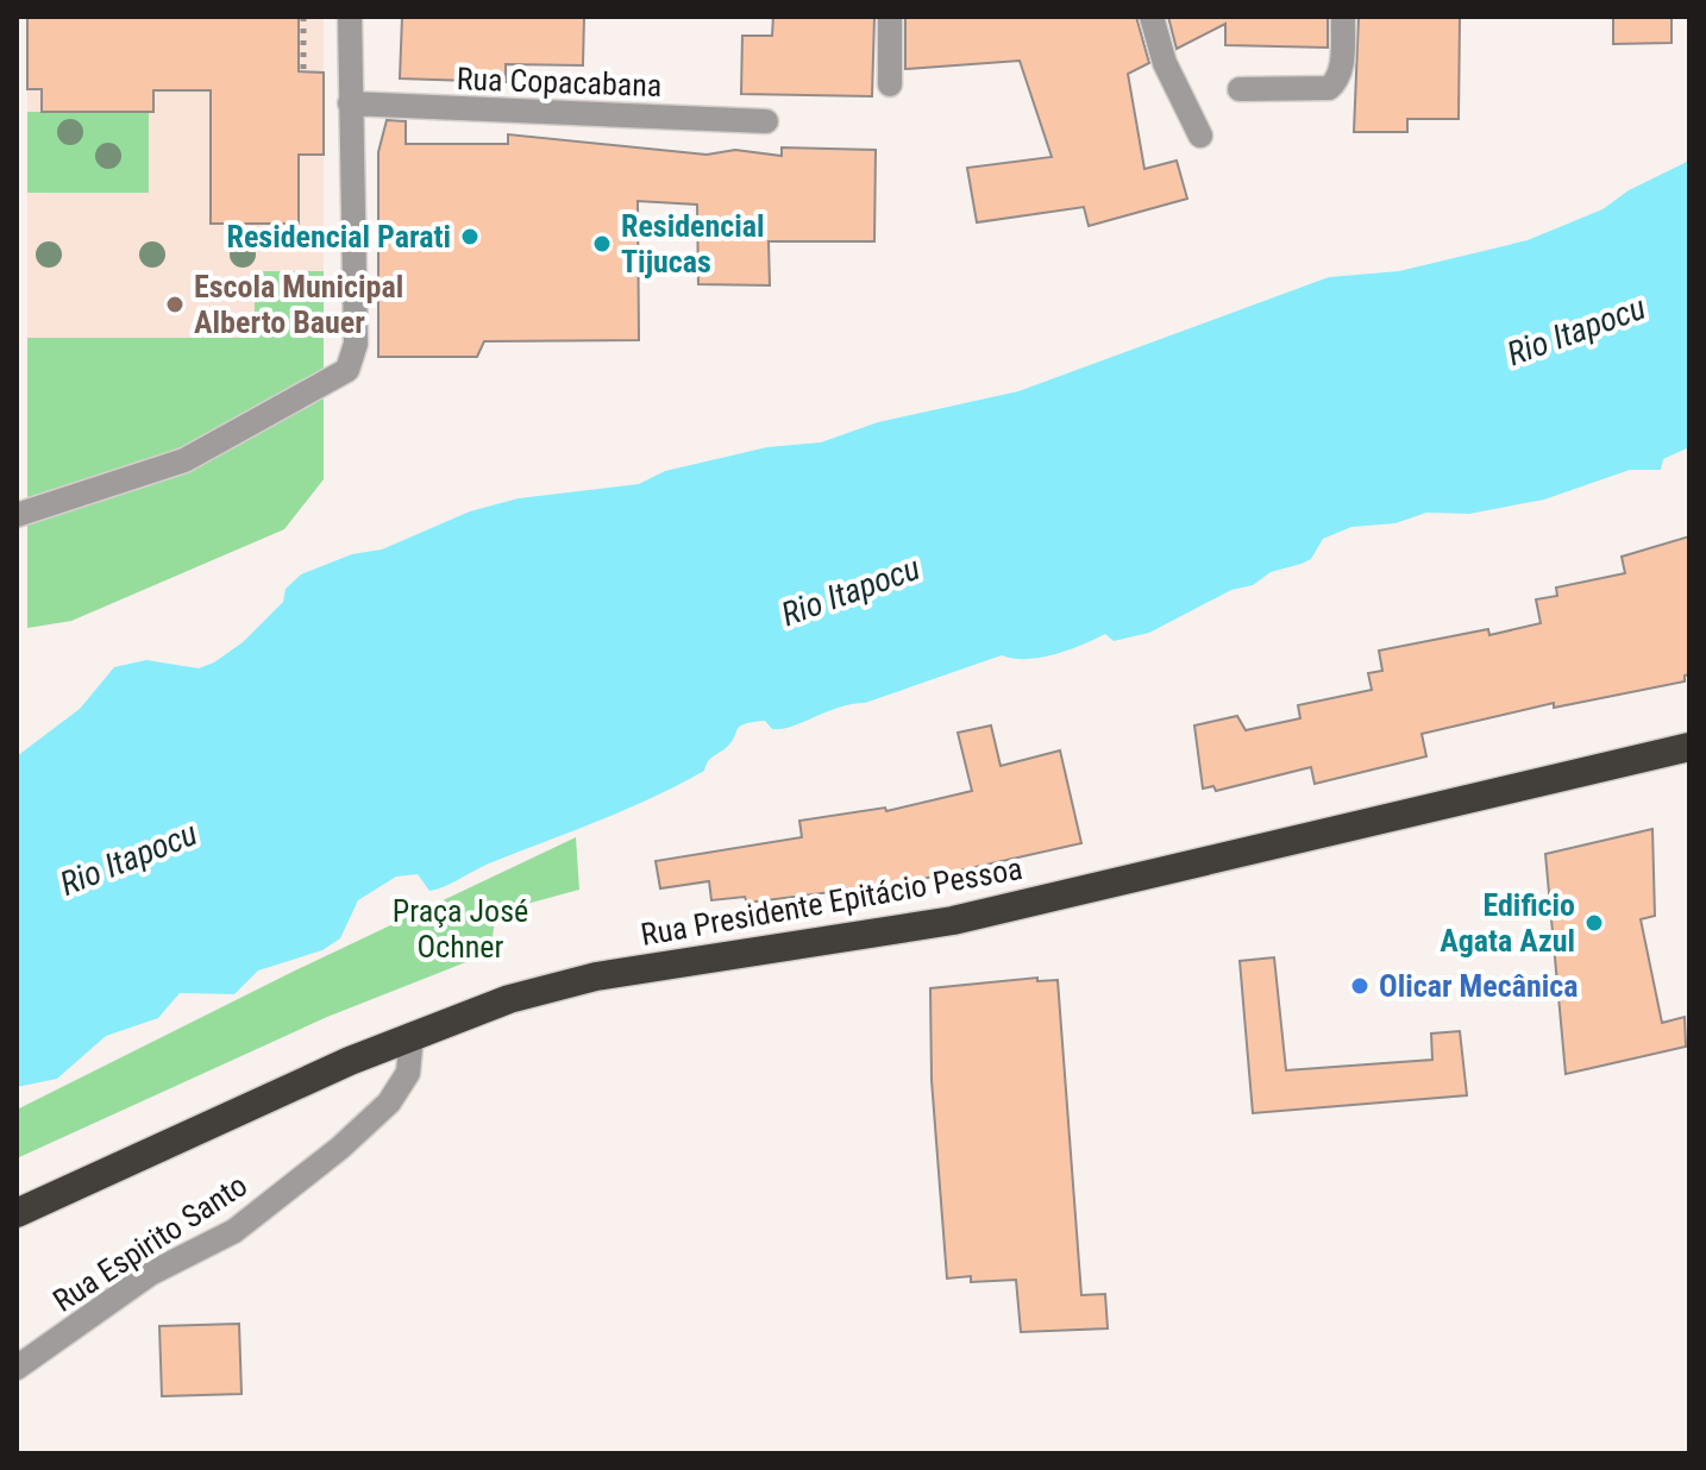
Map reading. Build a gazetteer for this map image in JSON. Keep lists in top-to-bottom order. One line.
{"streets":{"highway":["Rua Presidente Epitácio Pessoa"],"street":["Rua Copacabana","Rua Espirito Santo"]},"crossings":[["Rua Presidente Epitácio Pessoa","Rua Espirito Santo"]],"water":["Rio Itapocu"],"parks":["Praça José Ochner"],"places":["Residencial Parati","Residencial Tijucas","Escola Municipal Alberto Bauer","Edificio Agata Azul","Olicar Mecânica"]}
